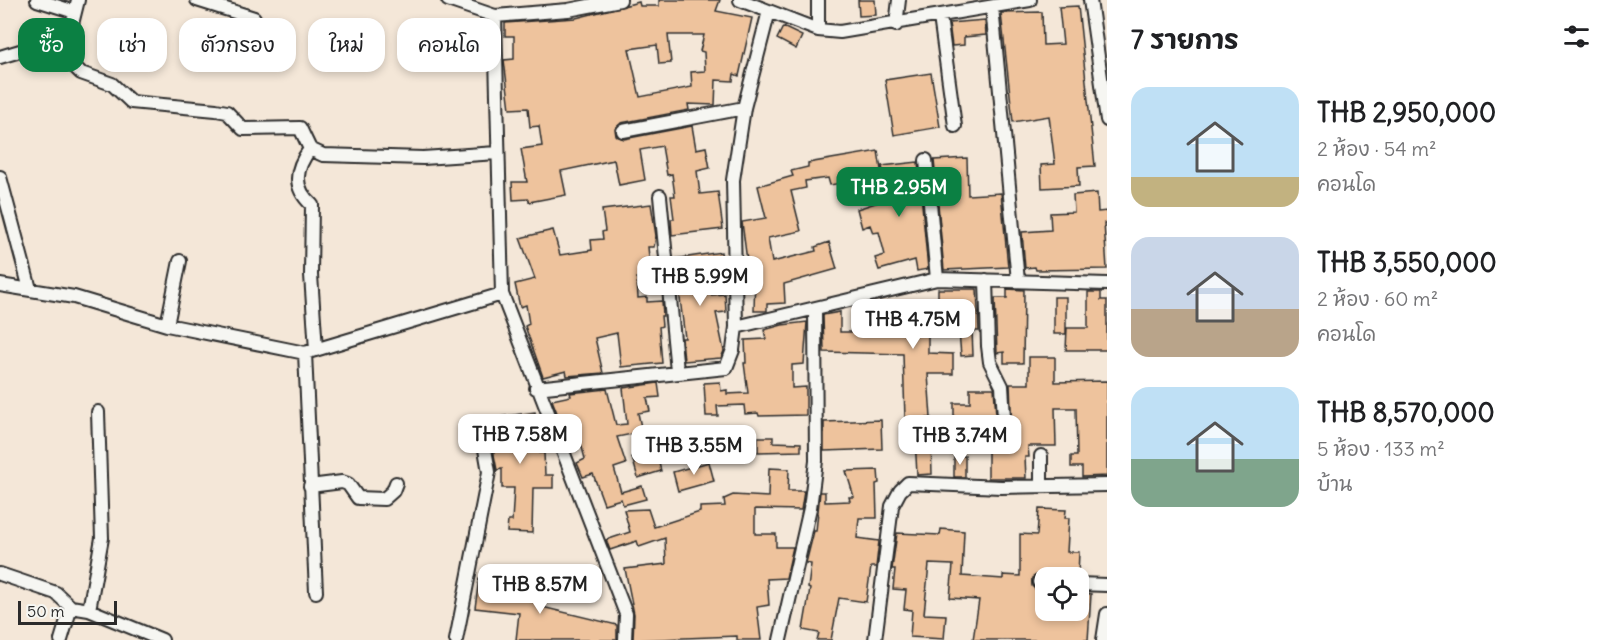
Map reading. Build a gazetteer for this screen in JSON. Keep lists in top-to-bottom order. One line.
{"scale_bar":"50 m","page":{"heading":"7 รายการ","chip":["ซื้อ","เช่า","ตัวกรอง","ใหม่","คอนโด"],"list":[{"name":"THB 2,950,000","note":"2 ห้อง · 54 m² · คอนโด"},{"name":"THB 3,550,000","note":"2 ห้อง · 60 m² · คอนโด"},{"name":"THB 8,570,000","note":"5 ห้อง · 133 m² · บ้าน"}],"price":["THB 2.95M","THB 5.99M","THB 4.75M","THB 7.58M","THB 3.74M","THB 3.55M","THB 8.57M"],"scale":"50 m"}}
